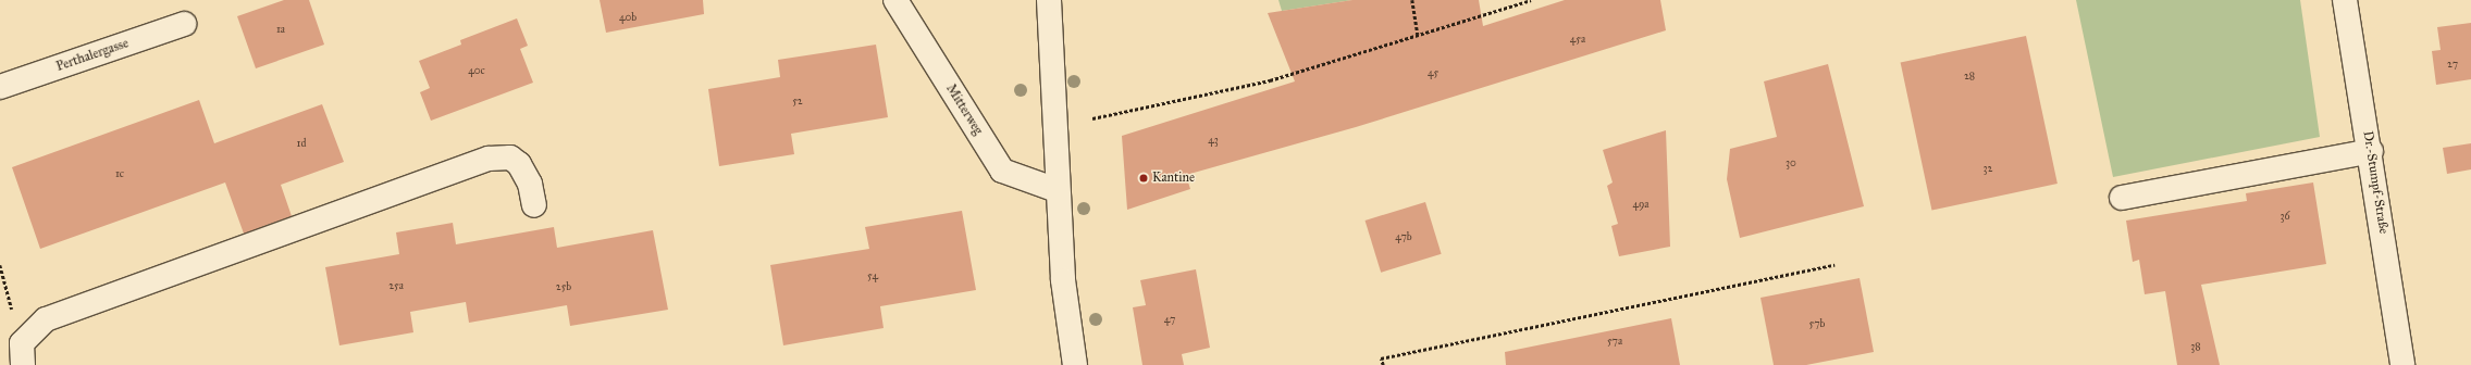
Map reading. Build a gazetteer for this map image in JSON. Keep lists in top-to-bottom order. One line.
{"streets":{"street":["Perthalergasse","Mitterweg","Dr.-Stumpf-Straße"]},"places":["Kantine"],"house_numbers":["40b","1a","45a","27","40c","45","28","52","43","1d","30","32","1c","49a","36","47b","54","25a","25b","47","57b","57a","38"]}
